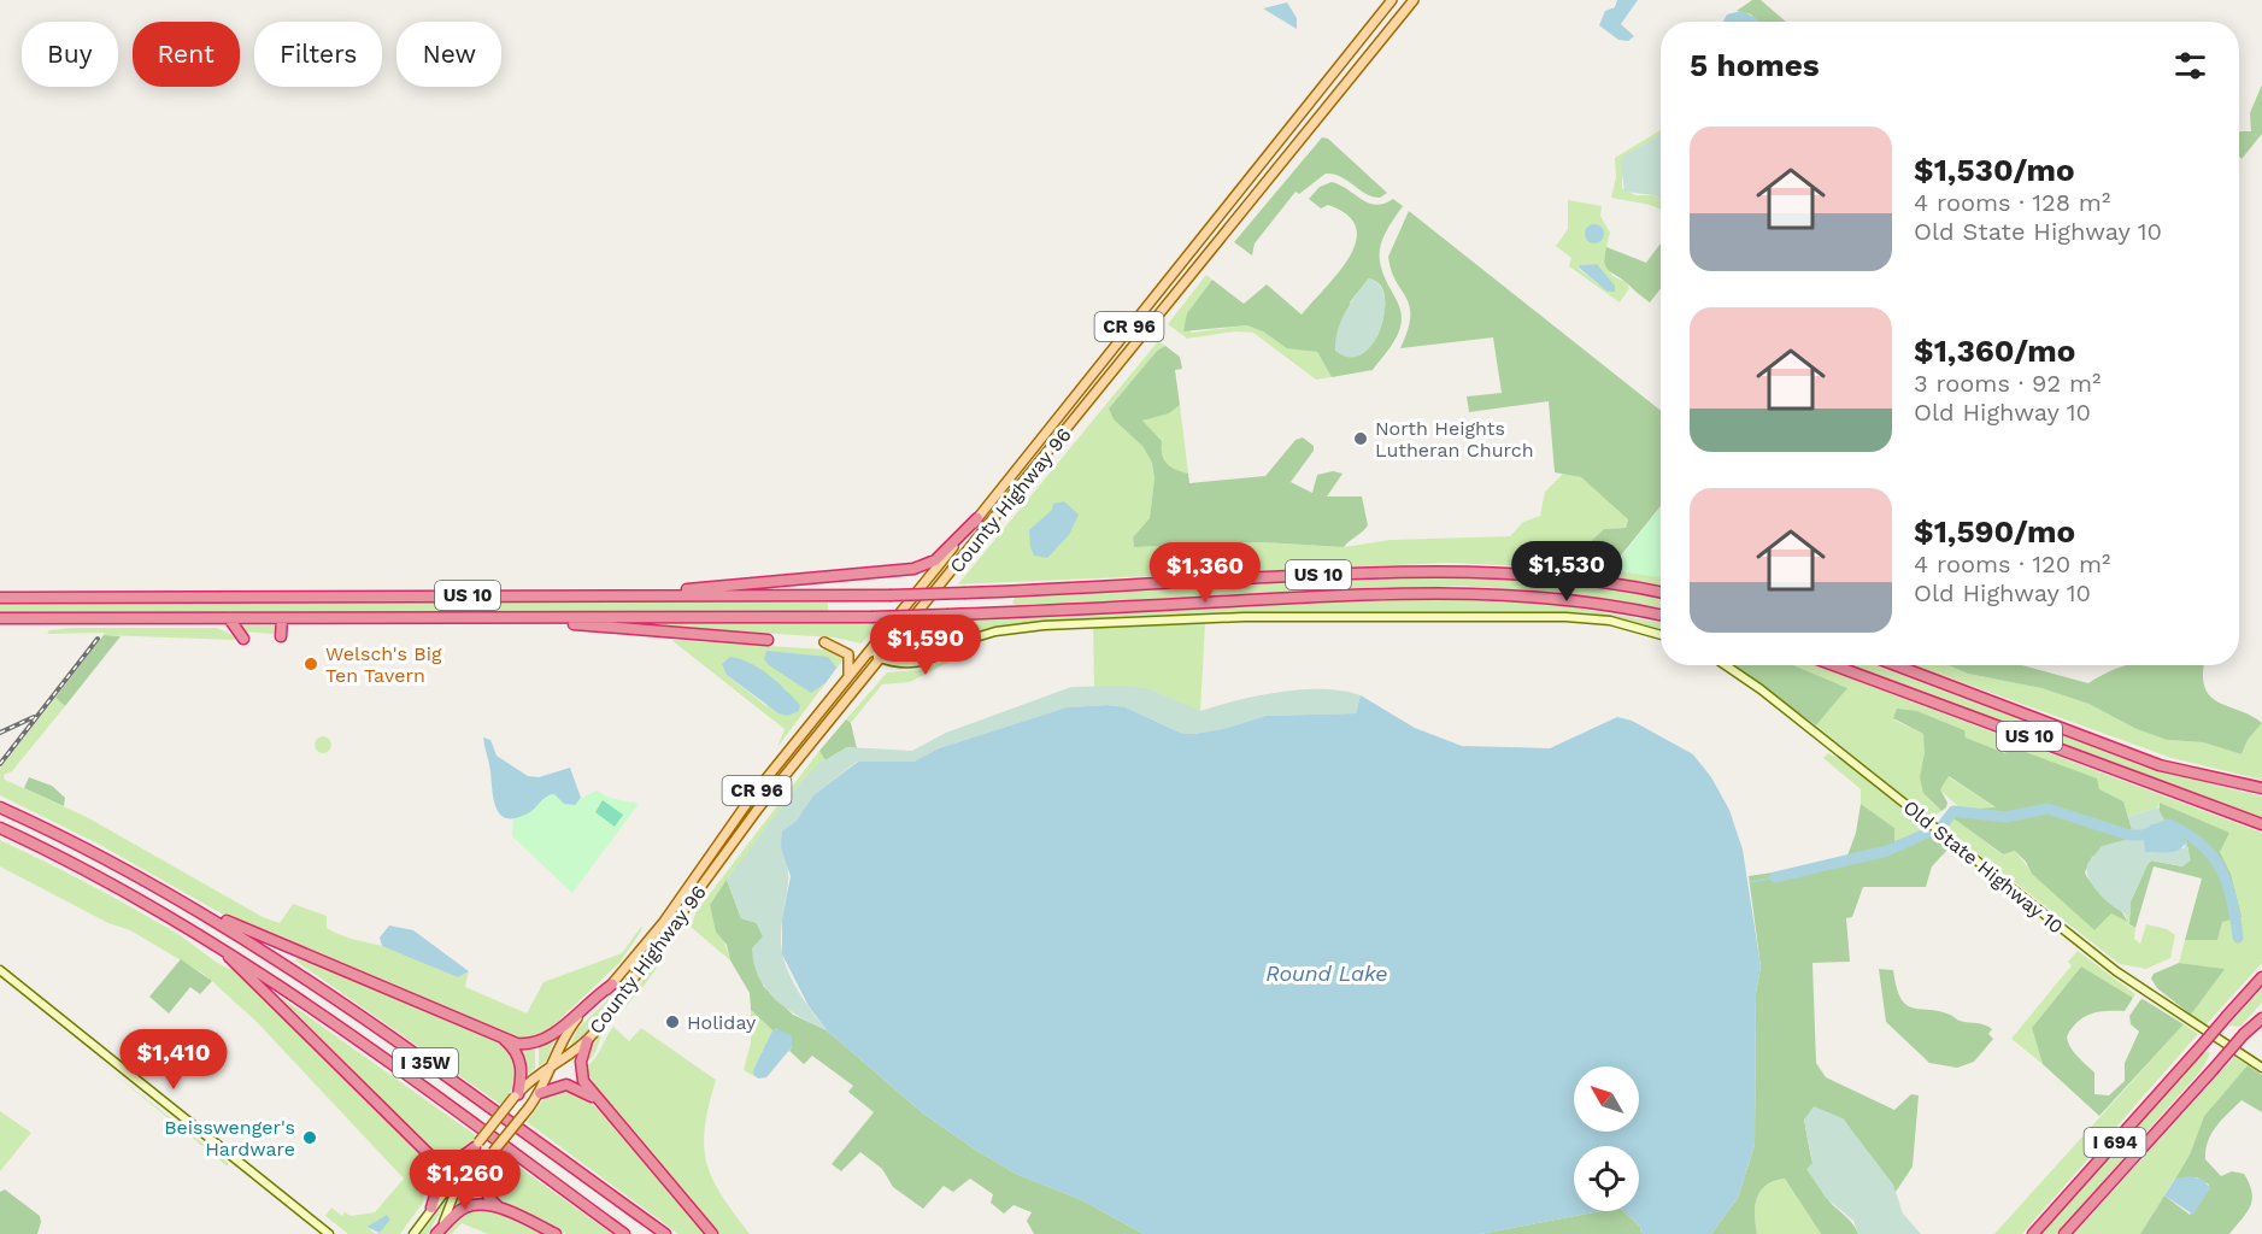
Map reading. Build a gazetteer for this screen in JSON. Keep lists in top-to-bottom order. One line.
{"streets":{"highway":["US 10","I 35W","I 694"],"main road":["CR 96","County Highway 96"],"street":["Old State Highway 10"]},"water":["Round Lake"],"places":["North Heights Lutheran Church","Welsch's Big Ten Tavern","Holiday","Beisswenger's Hardware"],"north":"top left","page":{"chip":["Buy","Rent","Filters","New"],"heading":"5 homes","list":[{"name":"$1,530/mo","note":"4 rooms · 128 m² · Old State Highway 10"},{"name":"$1,360/mo","note":"3 rooms · 92 m² · Old Highway 10"},{"name":"$1,590/mo","note":"4 rooms · 120 m² · Old Highway 10"}],"price":["$1,530","$1,360","$1,590","$1,410","$1,260"]}}
